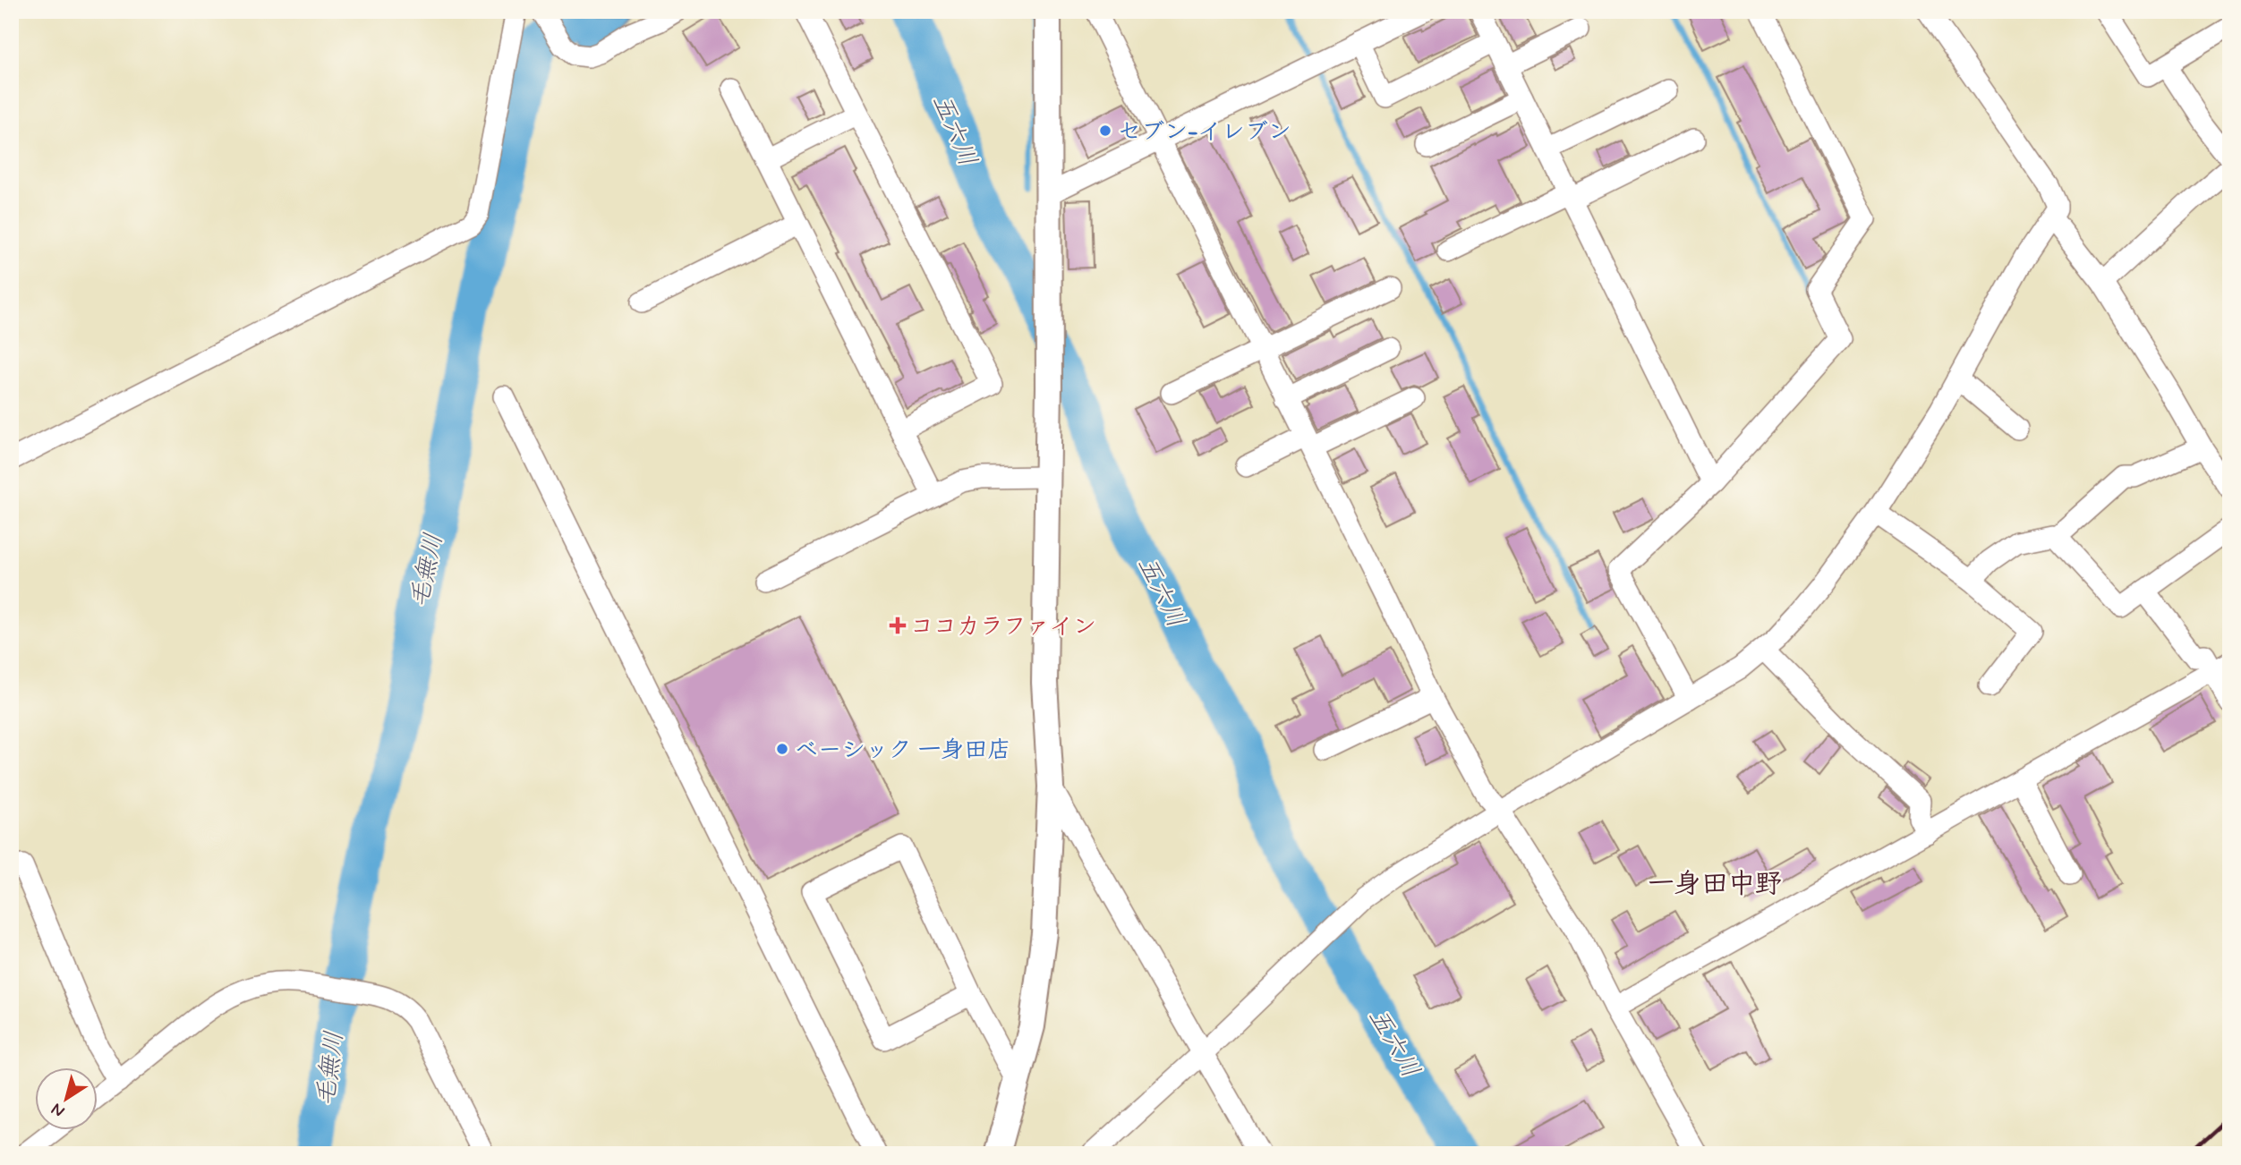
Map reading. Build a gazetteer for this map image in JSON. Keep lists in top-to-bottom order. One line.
{"districts":["一身田中野"],"water":["五六川","毛無川"],"places":{"other":["セブン-イレブン","ベーシック 一身田店"],"health":["ココカラファイン"]},"north":"bottom left"}
